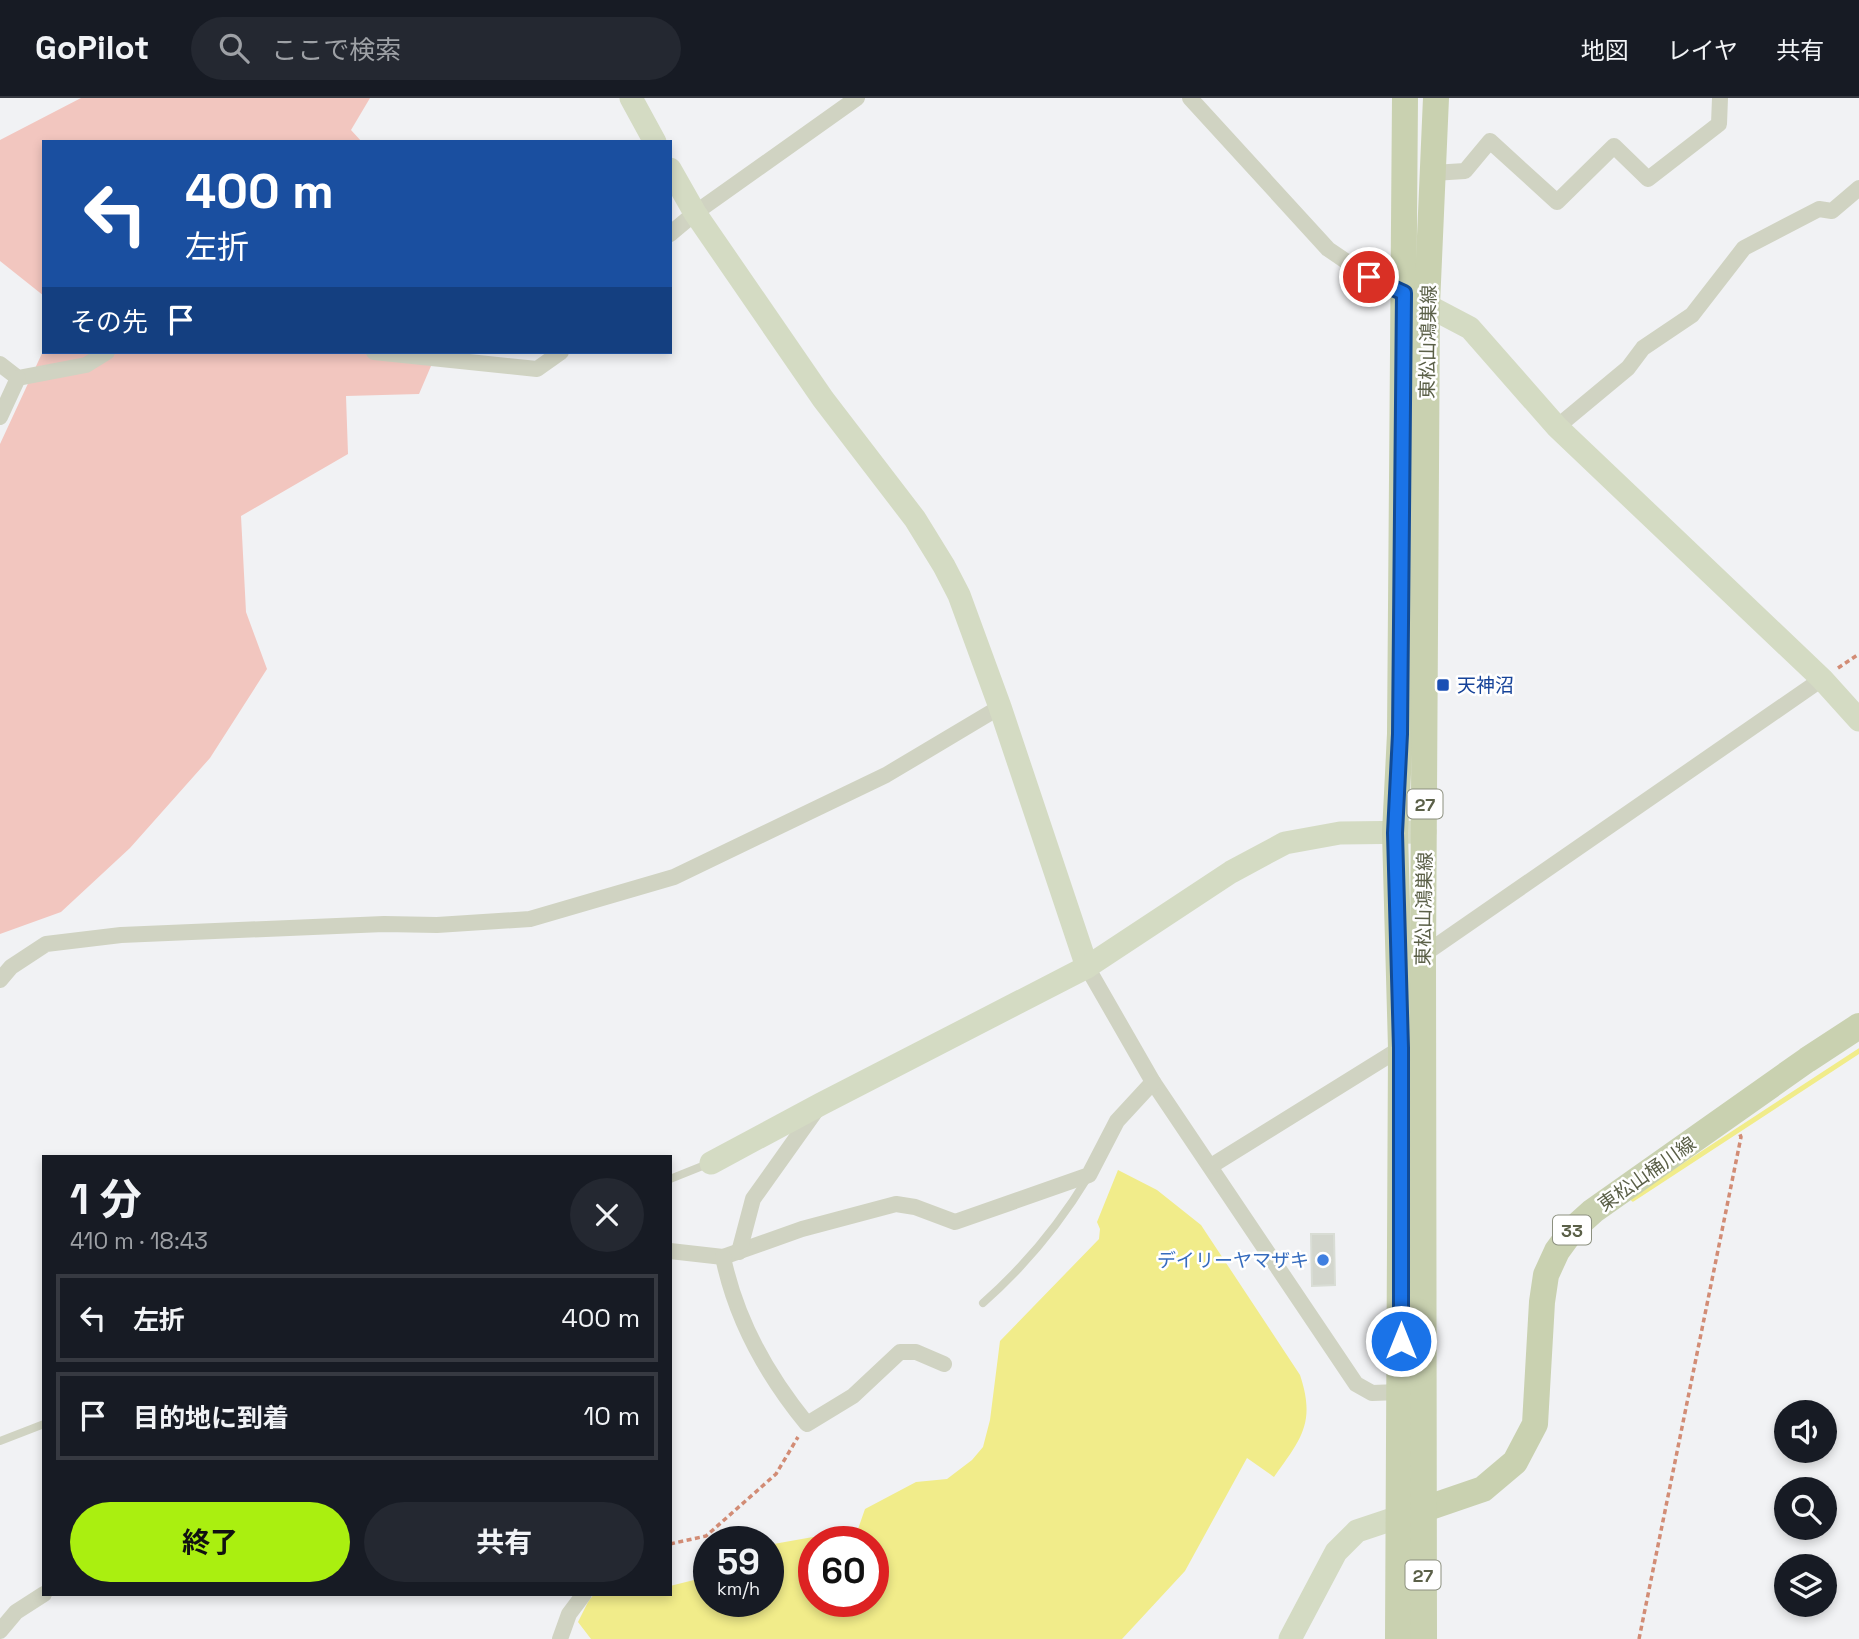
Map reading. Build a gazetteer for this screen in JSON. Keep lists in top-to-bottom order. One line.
{"streets":{"main road":["東松山鴻巣線","27","東松山桶川線","33"]},"crossings":[["東松山鴻巣線","27"],["東松山鴻巣線","東松山桶川線"],["27","東松山桶川線"]],"places":{"transit":["天神沼"],"other":["デイリーヤマザキ"]},"page":{"header":"GoPilot","search":"ここで検索","nav":["地図","レイヤ","共有"],"turn":["400 m","左折"],"then":"その先","heading":["1 分","410 m · 18:43"],"list":[{"name":"左折","value":"400 m"},{"name":"目的地に到着","value":"10 m"}],"buttons":["終了","共有"],"speed":"59 km/h","limit":"60"}}
